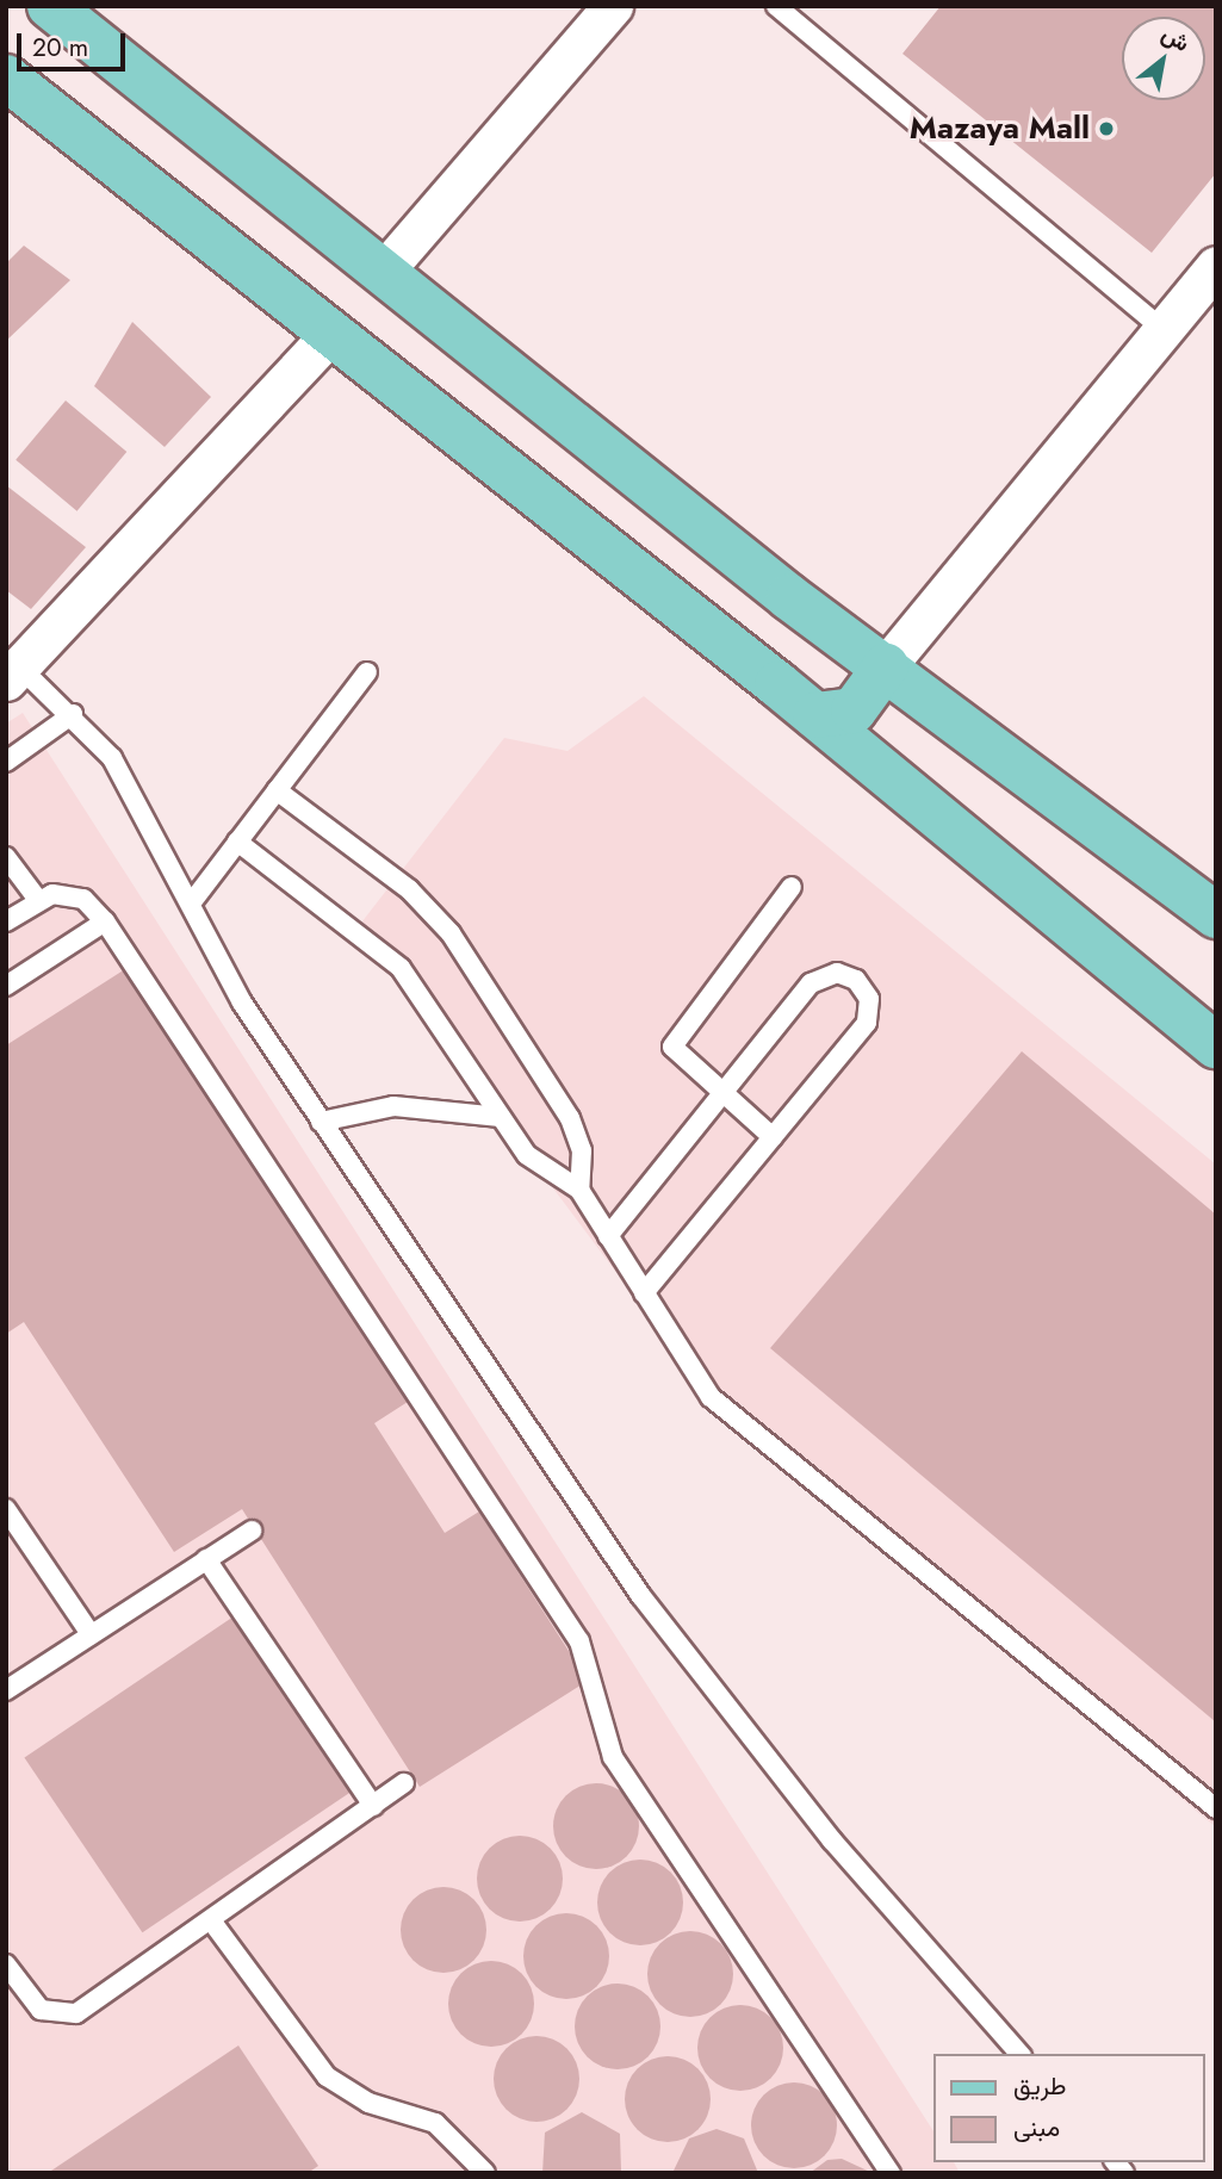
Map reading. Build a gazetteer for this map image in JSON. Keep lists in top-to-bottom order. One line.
{"places":["Mazaya Mall"],"legend":["طريق","مبنى"],"scale_bar":"20 m","north":"top right"}
